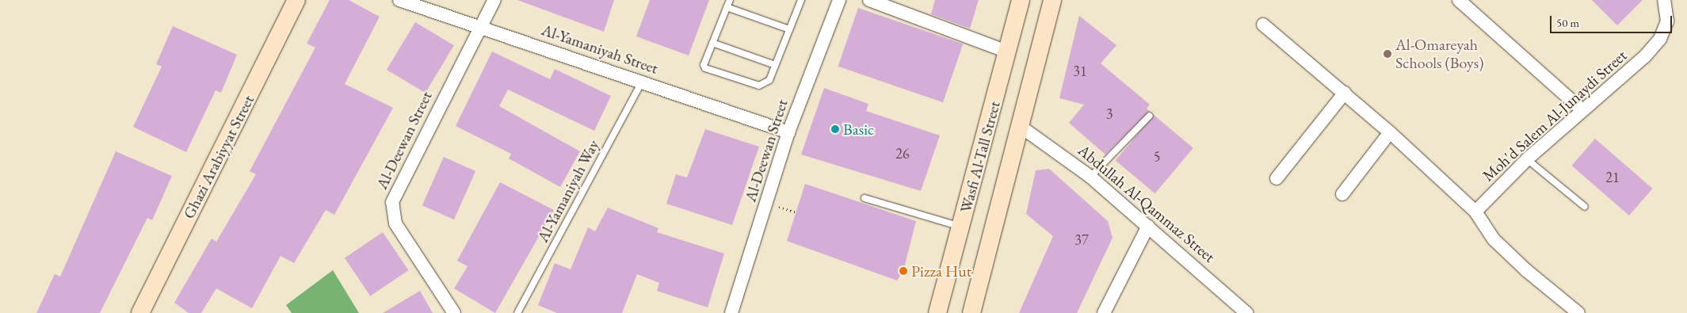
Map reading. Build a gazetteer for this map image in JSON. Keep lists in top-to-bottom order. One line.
{"streets":{"main road":["Ghazi Arabiyyat Street","Wasfi Al-Tall Street"],"street":["Al-Yamaniyah Street","Moh'd Salem Al-Junaydi Street","Al-Deewan Street","Abdullah Al-Qammaz Street"],"lane":["Al-Yamaniyah Way"]},"crossings":[["Al-Yamaniyah Street","Al-Deewan Street"],["Al-Yamaniyah Street","Al-Yamaniyah Way"],["Wasfi Al-Tall Street","Abdullah Al-Qammaz Street"]],"places":["Al-Omareyah Schools (Boys)","Basic","Pizza Hut"],"house_numbers":["31","3","26","5","21","37"],"scale_bar":"50 m"}
